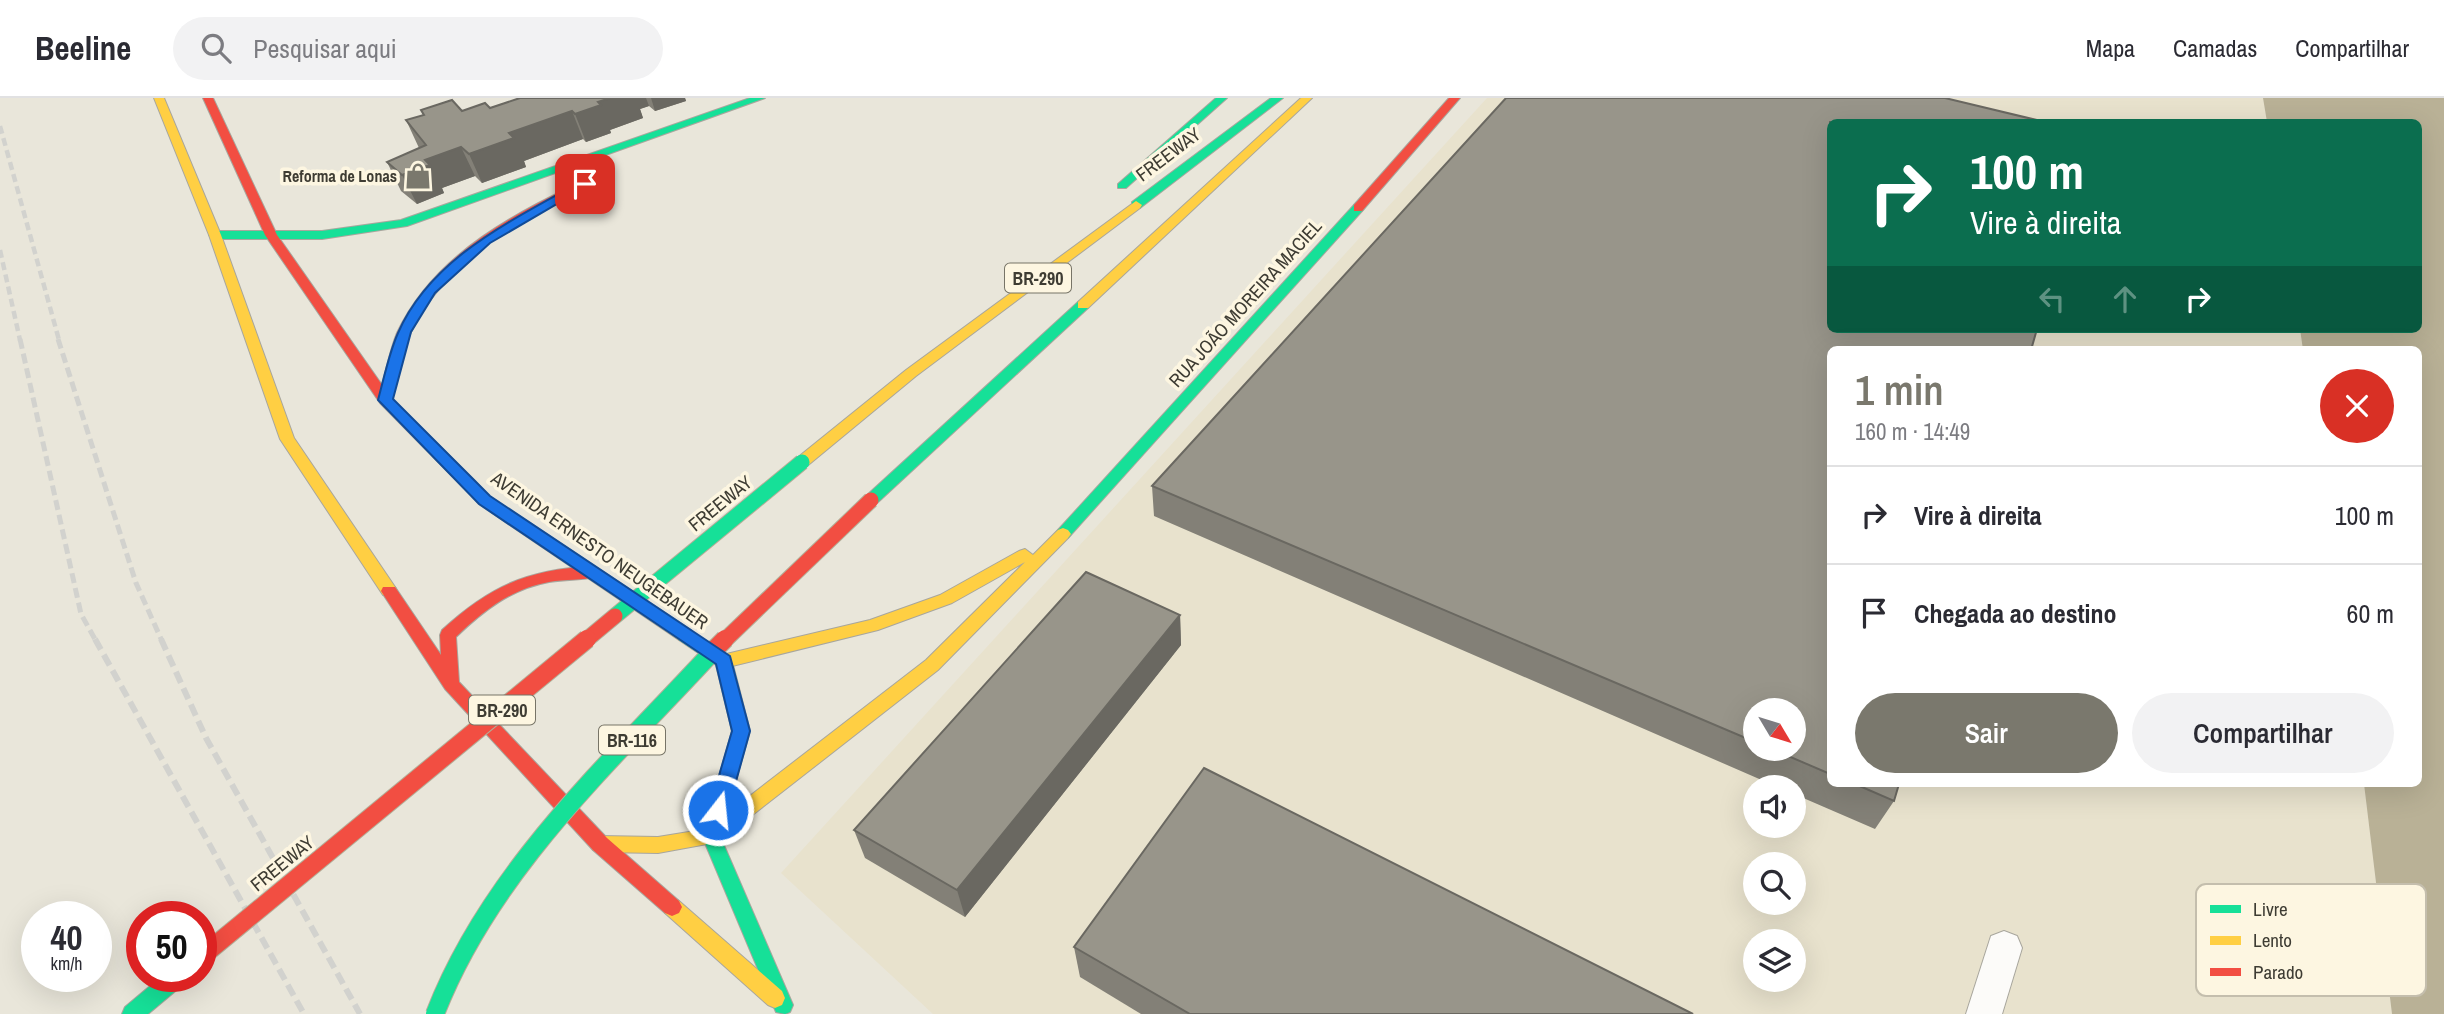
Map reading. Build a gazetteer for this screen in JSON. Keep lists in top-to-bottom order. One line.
{"streets":{"main road":["FREEWAY","BR-290","RUA JOÃO MOREIRA MACIEL","AVENIDA ERNESTO NEUGEBAUER","BR-116"]},"crossings":[["RUA JOÃO MOREIRA MACIEL","AVENIDA ERNESTO NEUGEBAUER"]],"places":{"shop":["Reforma de Lonas"]},"legend":["Livre","Lento","Parado"],"north":"bottom right","page":{"header":"Beeline","search":"Pesquisar aqui","nav":["Mapa","Camadas","Compartilhar"],"turn":["100 m","Vire à direita"],"heading":["1 min","160 m · 14:49"],"list":[{"name":"Vire à direita","value":"100 m"},{"name":"Chegada ao destino","value":"60 m"}],"buttons":["Sair","Compartilhar"],"speed":"40 km/h","limit":"50"}}
